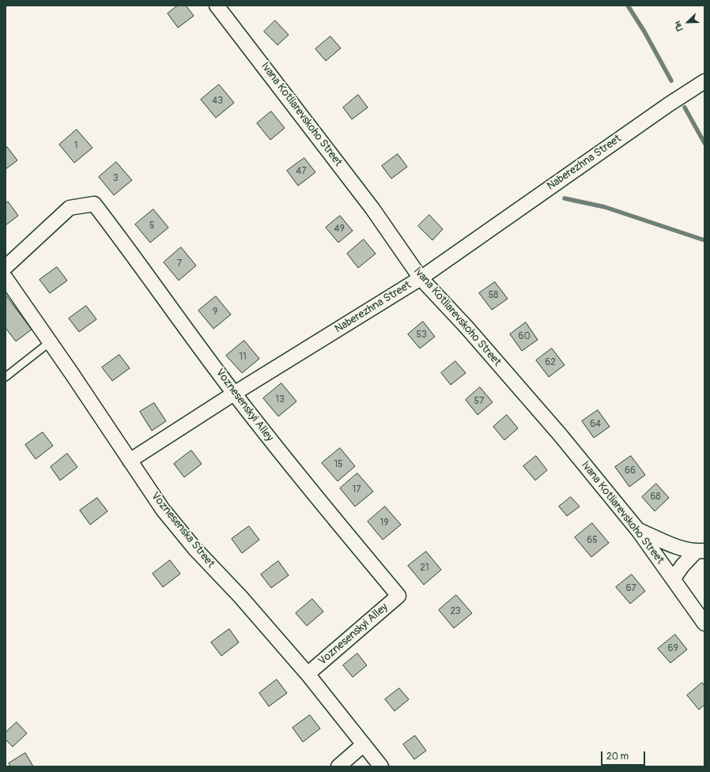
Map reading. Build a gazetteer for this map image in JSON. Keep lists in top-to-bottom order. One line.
{"streets":{"street":["Ivana Kotliarevskoho Street","Naberezhna Street","Voznesenskyi Alley","Voznesenska Street"]},"crossings":[["Ivana Kotliarevskoho Street","Naberezhna Street"],["Naberezhna Street","Voznesenskyi Alley"],["Naberezhna Street","Voznesenska Street"],["Voznesenskyi Alley","Voznesenska Street"]],"house_numbers":["43","1","47","3","5","49","7","58","9","53","60","11","62","13","57","64","15","66","17","68","19","65","21","67","23","69"],"scale_bar":"20 m","north":"bottom left"}
